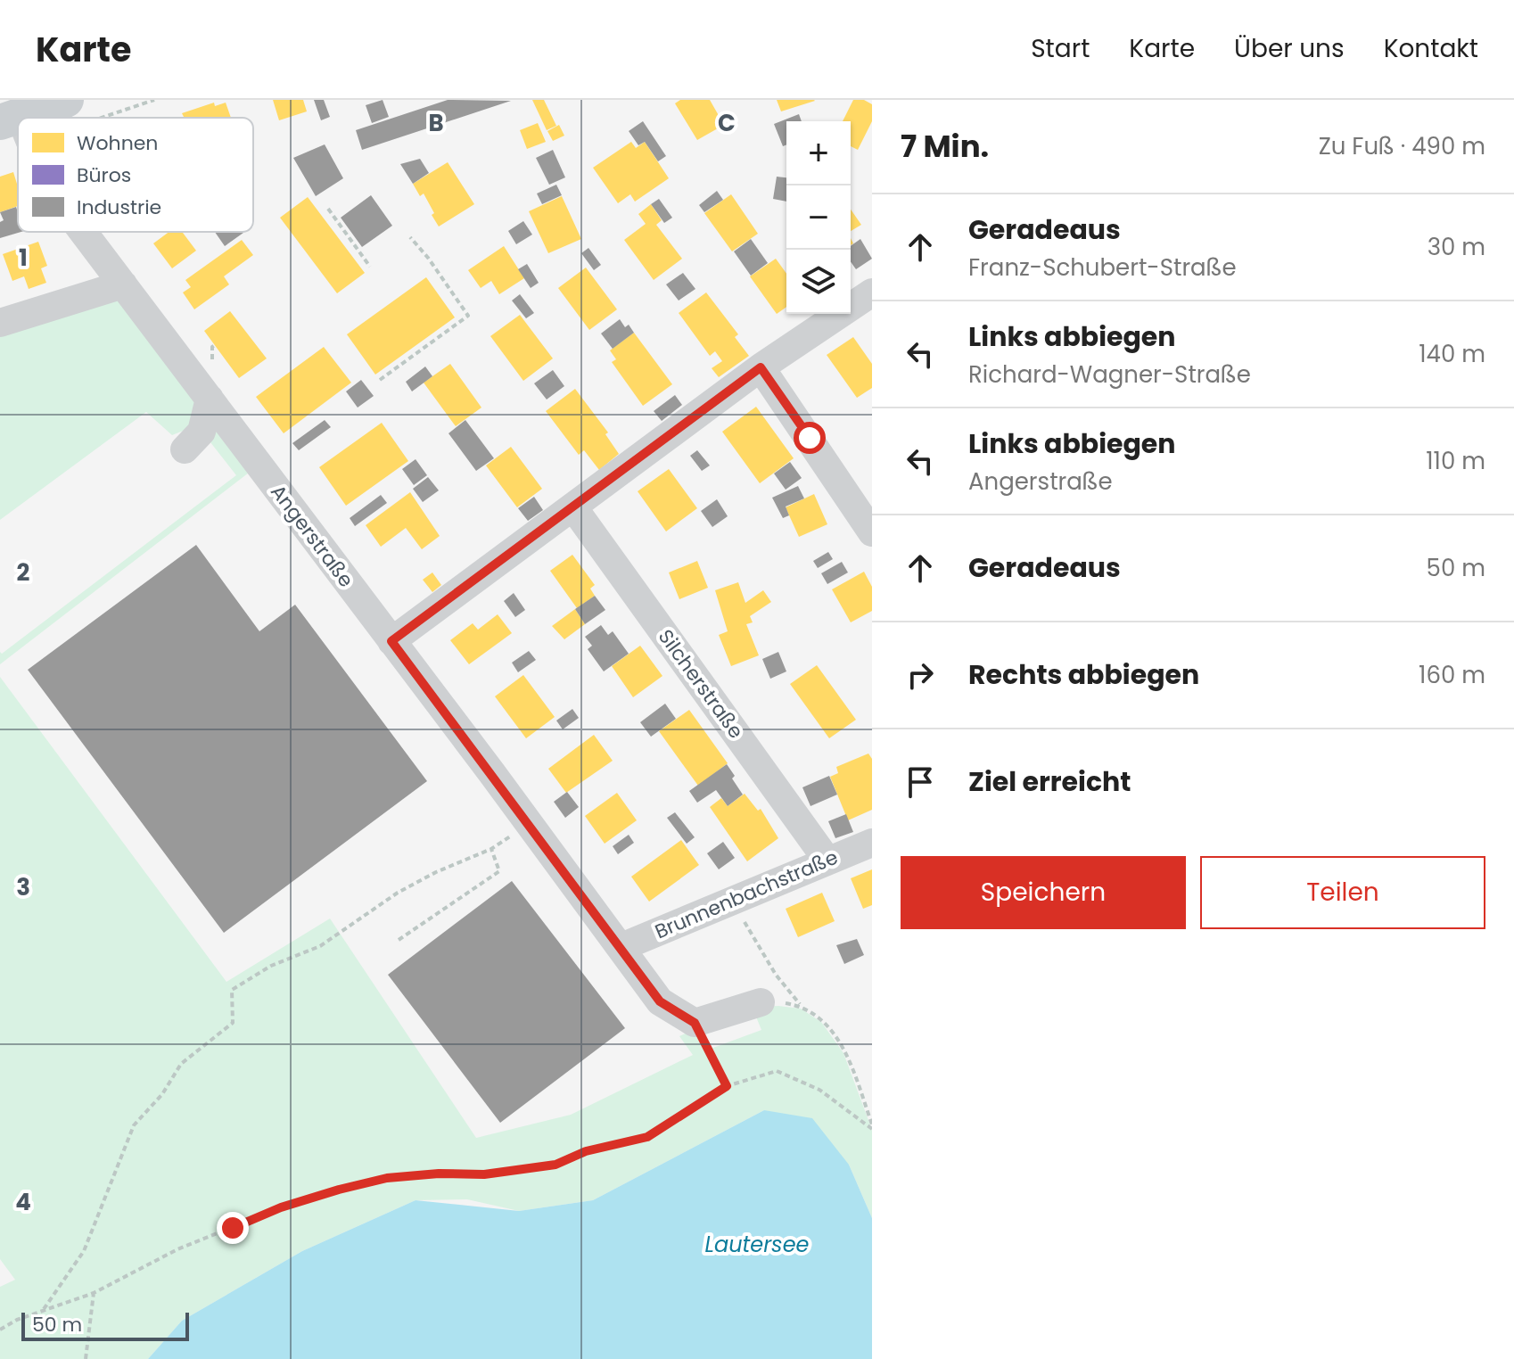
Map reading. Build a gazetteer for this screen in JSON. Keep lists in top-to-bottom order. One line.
{"streets":{"street":["Angerstraße","Silcherstraße","Brunnenbachstraße"]},"crossings":[["Angerstraße","Brunnenbachstraße"],["Silcherstraße","Brunnenbachstraße"]],"water":["Lautersee"],"legend":["Wohnen","Büros","Industrie"],"scale_bar":"50 m","page":{"header":"Karte","nav":["Start","Karte","Über uns","Kontakt"],"heading":["7 Min.","Zu Fuß · 490 m"],"map_buttons":["+","−"],"list":[["Geradeaus","Franz-Schubert-Straße","30 m"],["Links abbiegen","Richard-Wagner-Straße","140 m"],["Links abbiegen","Angerstraße","110 m"],["Geradeaus","50 m"],["Rechts abbiegen","160 m"],"Ziel erreicht"],"buttons":["Speichern","Teilen"],"scale":"50 m"},"grid":{"columns":["B","C"],"rows":["1","2","3","4"]}}
